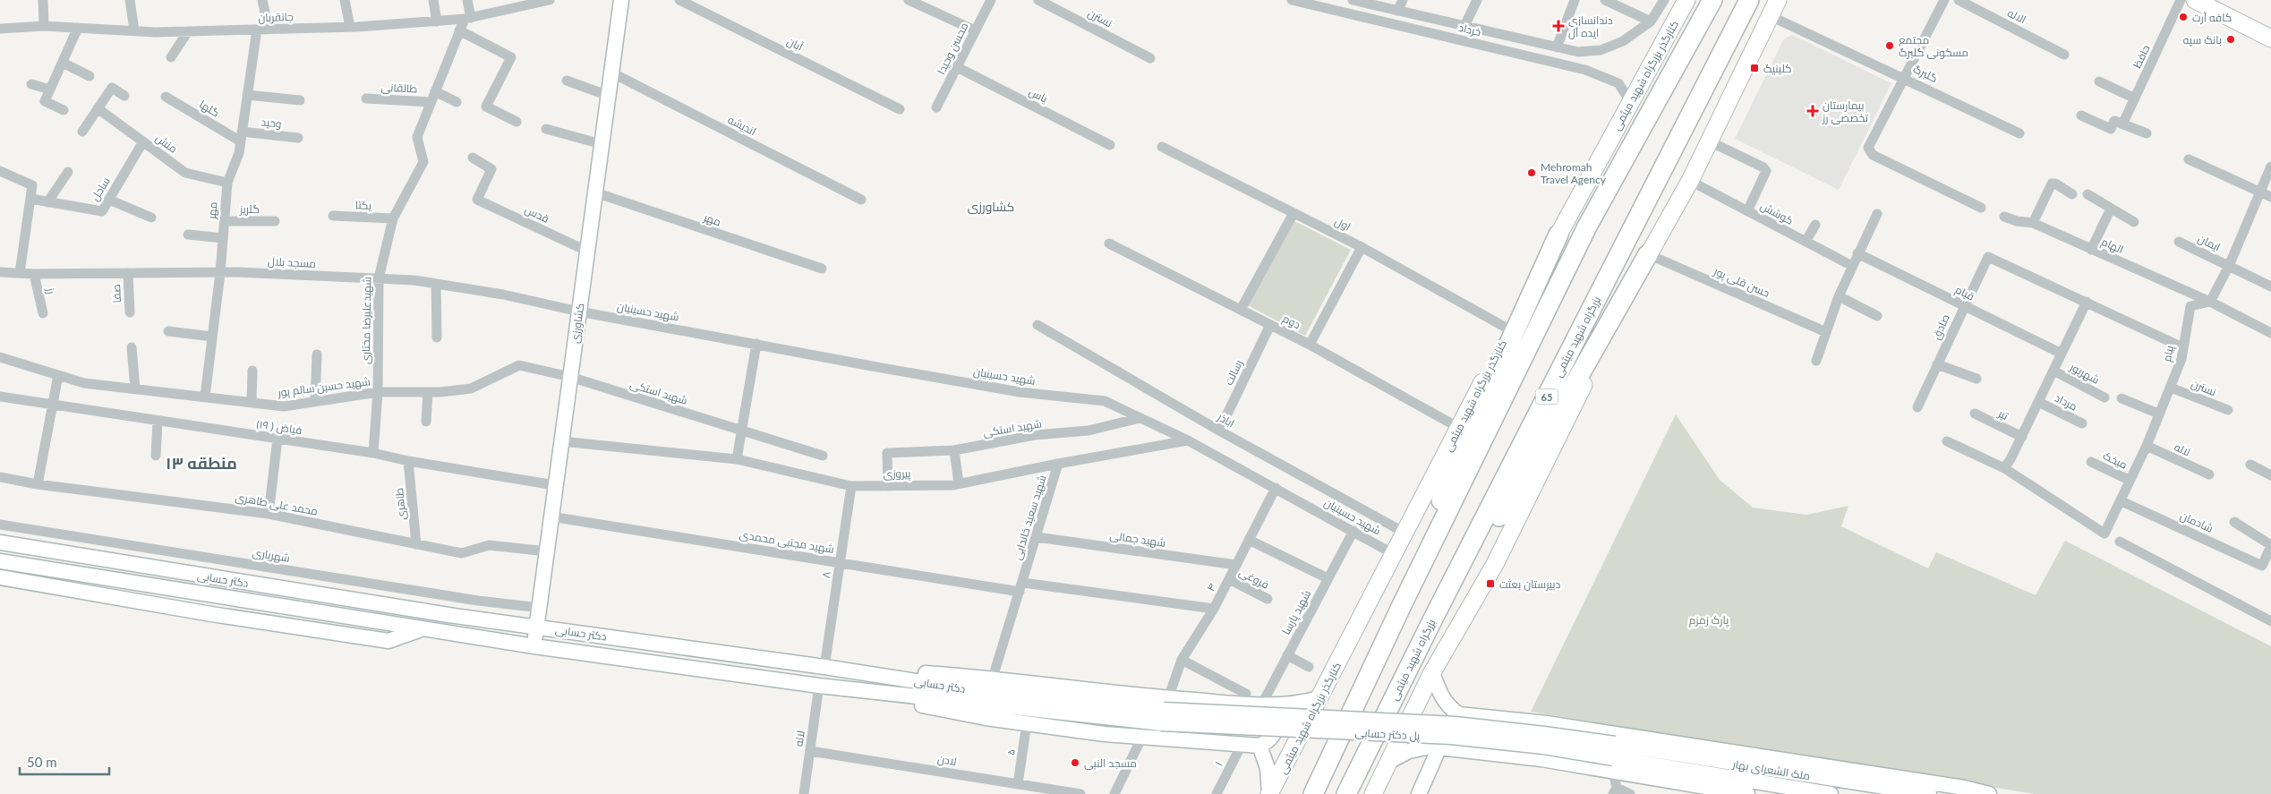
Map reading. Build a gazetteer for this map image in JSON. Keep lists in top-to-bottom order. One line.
{"streets":{"highway":["بزرگراه شهید میثمی","65"],"main road":["کنارگذر بزرگراه شهید میثمی","کشاورزی","دکتر حسابی","پل دکتر حسابی","ملک الشعرای بهار"],"street":["الاله","جانقربان","نسترن","خرداد","آبان","محسن وحیدا","حافظ","گلبرگ","طالقانی","یاس","گلها","وحید","اندیشه","منش","ساحل","یکتا","گلریز","مهر","کوشش","قدس","اول","ایمان","الهام","مسجد بلال","حسن قلی پور","رز","قیام","صفا","شهید حسینیان","شهیدعلیرضا مختاری","دوم","صادق","پیام","رسالت","شهریور","شهید حسین سالم پور","شهید استکی","مرداد","تیر","اباذر","فیاض ( ۱۹)","لاله","میخک","پیروزی","محمد علی طاهری","طاهری","شهید سعید خاندایی","شادمان","شهید جمالی","شهید مجتبی محمدی","شهریاری","۸","فروغی","۴","شهید پارسا","۵","لادن","۱"]},"crossings":[["جانقربان","مهر"],["جانقربان","شهیدعلیرضا مختاری"],["نسترن","پیام"],["خرداد","کنارگذر بزرگراه شهید میثمی"],["محسن وحیدا","یاس"],["کنارگذر بزرگراه شهید میثمی","اول"],["کنارگذر بزرگراه شهید میثمی","شهید حسینیان"],["کنارگذر بزرگراه شهید میثمی","دوم"],["کنارگذر بزرگراه شهید میثمی","اباذر"],["طالقانی","شهیدعلیرضا مختاری"],["گلها","وحید"],["گلها","مهر"],["وحید","مهر"],["اندیشه","کشاورزی"],["منش","ساحل"],["منش","مهر"],["یکتا","شهیدعلیرضا مختاری"],["گلریز","مهر"],["مهر","مسجد بلال"],["مهر","کشاورزی"],["مهر","شهید حسین سالم پور"],["قدس","کشاورزی"],["الهام","پیام"],["مسجد بلال","رز"],["مسجد بلال","صفا"],["مسجد بلال","شهید حسینیان"],["مسجد بلال","شهیدعلیرضا مختاری"],["مسجد بلال","کشاورزی"],["قیام","صادق"],["شهید حسینیان","کشاورزی"],["شهید حسینیان","شهید استکی"],["شهید حسینیان","شهید سعید خاندایی"],["شهید حسینیان","۴"],["شهید حسینیان","شهید پارسا"],["شهیدعلیرضا مختاری","شهید حسین سالم پور"],["شهیدعلیرضا مختاری","فیاض ( ۱۹)"],["دوم","رسالت"],["کشاورزی","شهید حسین سالم پور"],["کشاورزی","شهید استکی"],["کشاورزی","فیاض ( ۱۹)"],["کشاورزی","پیروزی"],["کشاورزی","محمد علی طاهری"],["کشاورزی","شهید مجتبی محمدی"],["کشاورزی","شهریاری"],["کشاورزی","دکتر حسابی"],["پیام","لاله"],["پیام","میخک"],["پیام","شادمان"],["رسالت","اباذر"],["شهید حسین سالم پور","شهید استکی"],["شهید استکی","پیروزی"],["فیاض ( ۱۹)","طاهری"],["لاله","دکتر حسابی"],["لاله","لادن"],["پیروزی","شهید سعید خاندایی"],["پیروزی","۸"],["محمد علی طاهری","طاهری"],["شهید سعید خاندایی","شهید جمالی"],["شهید سعید خاندایی","شهید مجتبی محمدی"],["شهید جمالی","۴"],["شهید مجتبی محمدی","۸"],["شهید مجتبی محمدی","۴"],["۸","دکتر حسابی"],["فروغی","۴"],["دکتر حسابی","۴"],["دکتر حسابی","پل دکتر حسابی"],["۴","پل دکتر حسابی"],["پل دکتر حسابی","ملک الشعرای بهار"],["۵","لادن"]],"districts":["کشاورزی","منطقه ۱۳"],"parks":["پارک زمزم"],"places":{"other":["کافه آرت","بانک سپه","مجتمع مسکونی گلبرگ","Mehromah Travel Agency","مسجد النبی"],"health":["دندانسازی ایده آل","بیمارستان تخصصی رز"],"transit":["کلینیک","دبیرستان بعثت"]},"scale_bar":"50 m"}
